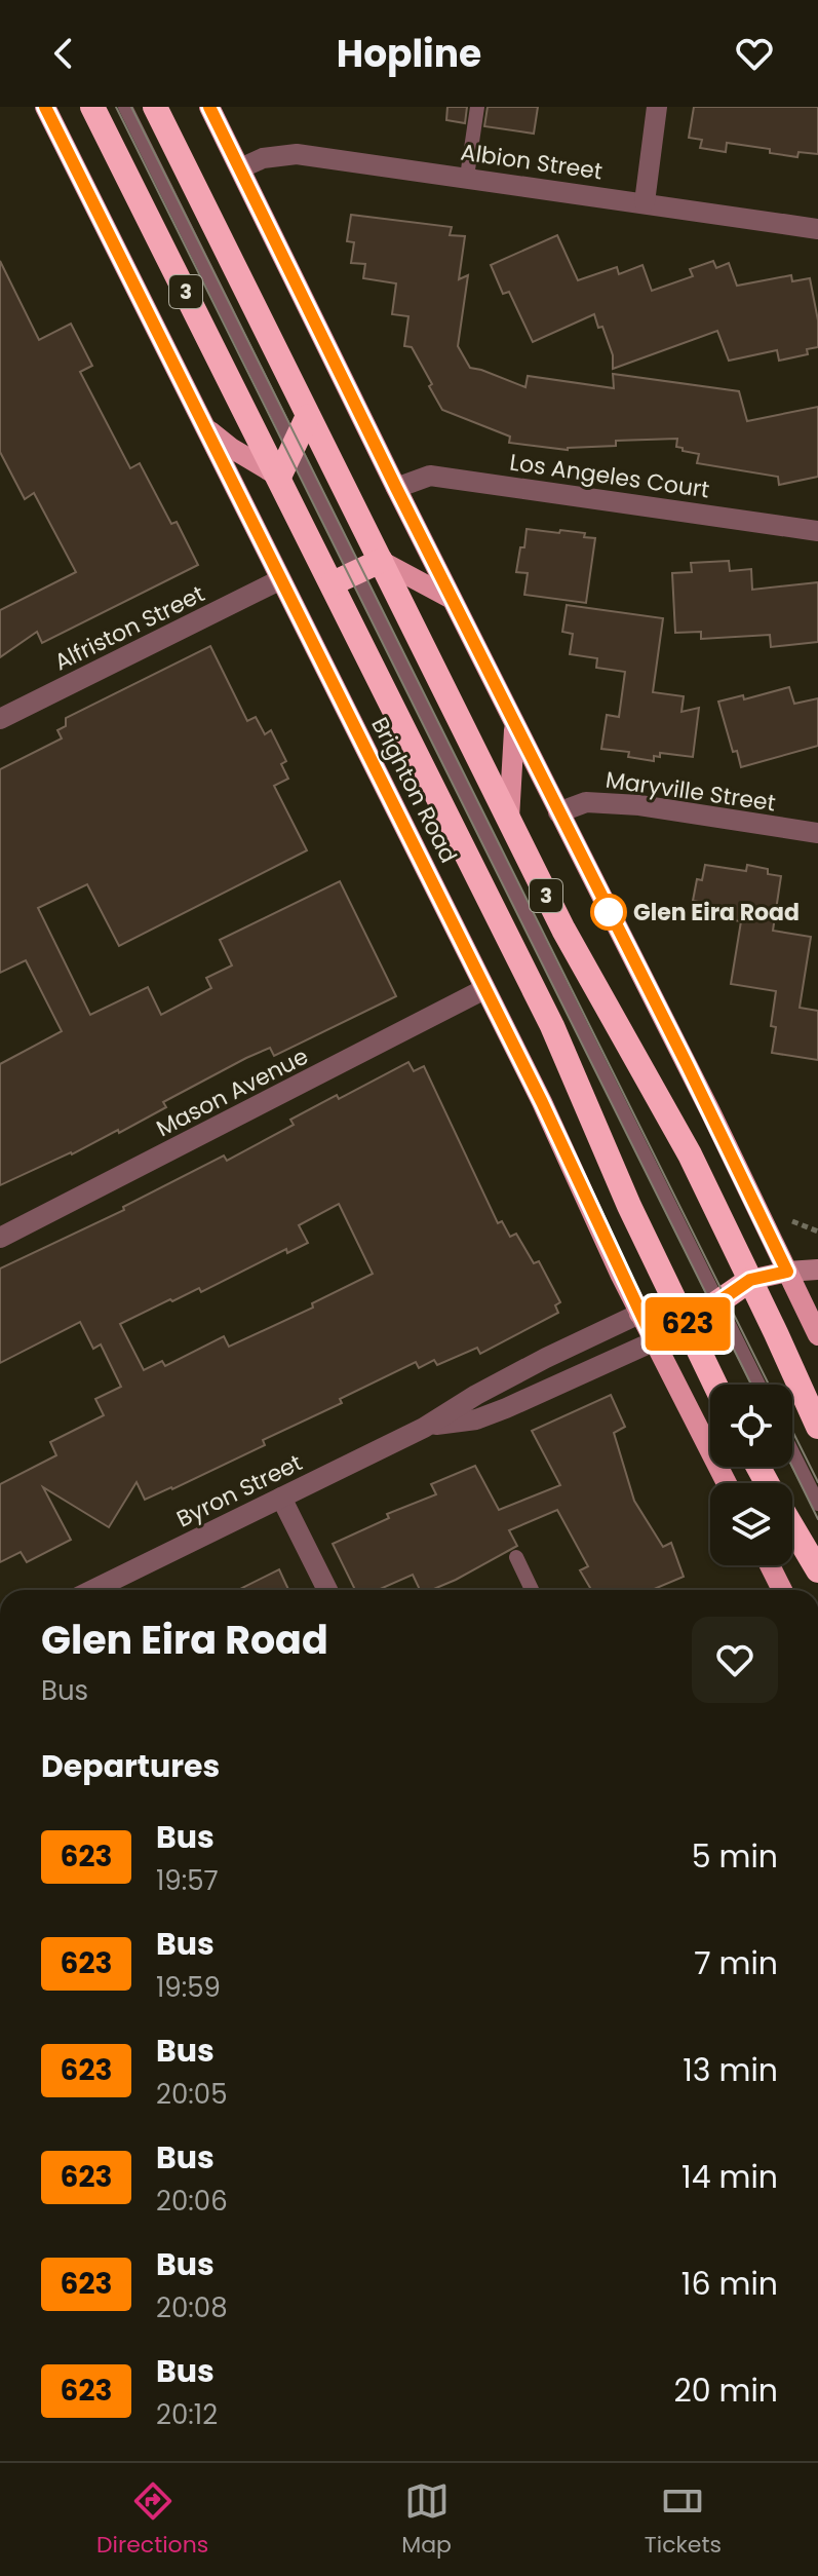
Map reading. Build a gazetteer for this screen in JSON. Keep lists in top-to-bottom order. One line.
{"streets":{"highway":["3","Brighton Road"],"main road":["Byron Street"],"street":["Albion Street","Los Angeles Court","Alfriston Street","Maryville Street","Mason Avenue"]},"crossings":[["Alfriston Street","Brighton Road"],["Brighton Road","Mason Avenue"],["Brighton Road","Byron Street"]],"places":["Glen Eira Road"],"lines":["bus line 623"],"page":{"header":"Hopline","on_map":"623","heading":[["Glen Eira Road","Bus"],"Departures"],"list":[{"mark":"623","name":"Bus","note":"19:57","value":"5 min"},{"mark":"623","name":"Bus","note":"19:59","value":"7 min"},{"mark":"623","name":"Bus","note":"20:05","value":"13 min"},{"mark":"623","name":"Bus","note":"20:06","value":"14 min"},{"mark":"623","name":"Bus","note":"20:08","value":"16 min"},{"mark":"623","name":"Bus","note":"20:12","value":"20 min"}],"tabs":["Directions","Map","Tickets"]}}
